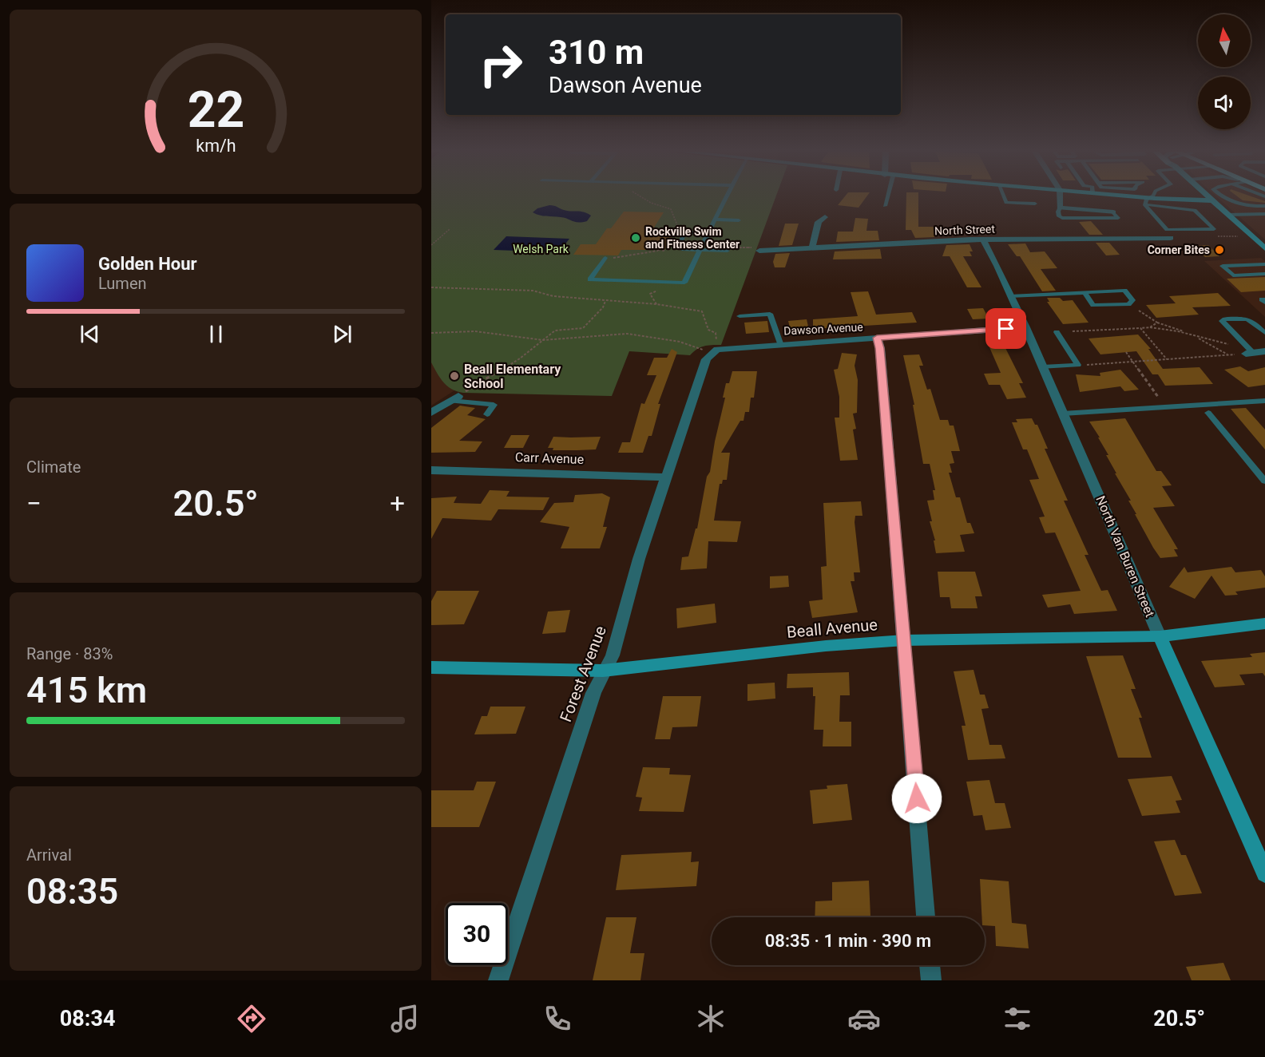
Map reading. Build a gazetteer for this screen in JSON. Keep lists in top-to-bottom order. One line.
{"streets":{"street":["North Street","Dawson Avenue","Carr Avenue","North Van Buren Street","Beall Avenue","Forest Avenue"]},"crossings":[["North Street","North Van Buren Street"],["Dawson Avenue","North Van Buren Street"],["Dawson Avenue","Forest Avenue"],["Carr Avenue","Forest Avenue"],["North Van Buren Street","Beall Avenue"],["Beall Avenue","Forest Avenue"]],"parks":["Welsh Park"],"places":["Rockville Swim and Fitness Center","Corner Bites","Beall Elementary School"],"north":"top","page":{"turn":["310 m","Dawson Avenue"],"song":["Golden Hour","Lumen"],"tile":["Climate",["Range · 83%","415 km"],["Arrival","08:35"]],"heat":["−","20.5°","+"],"limit":"30","trip":"08:35 · 1 min · 390 m","tabs":["08:34","20.5°"],"gauge":["22","km/h"]}}
